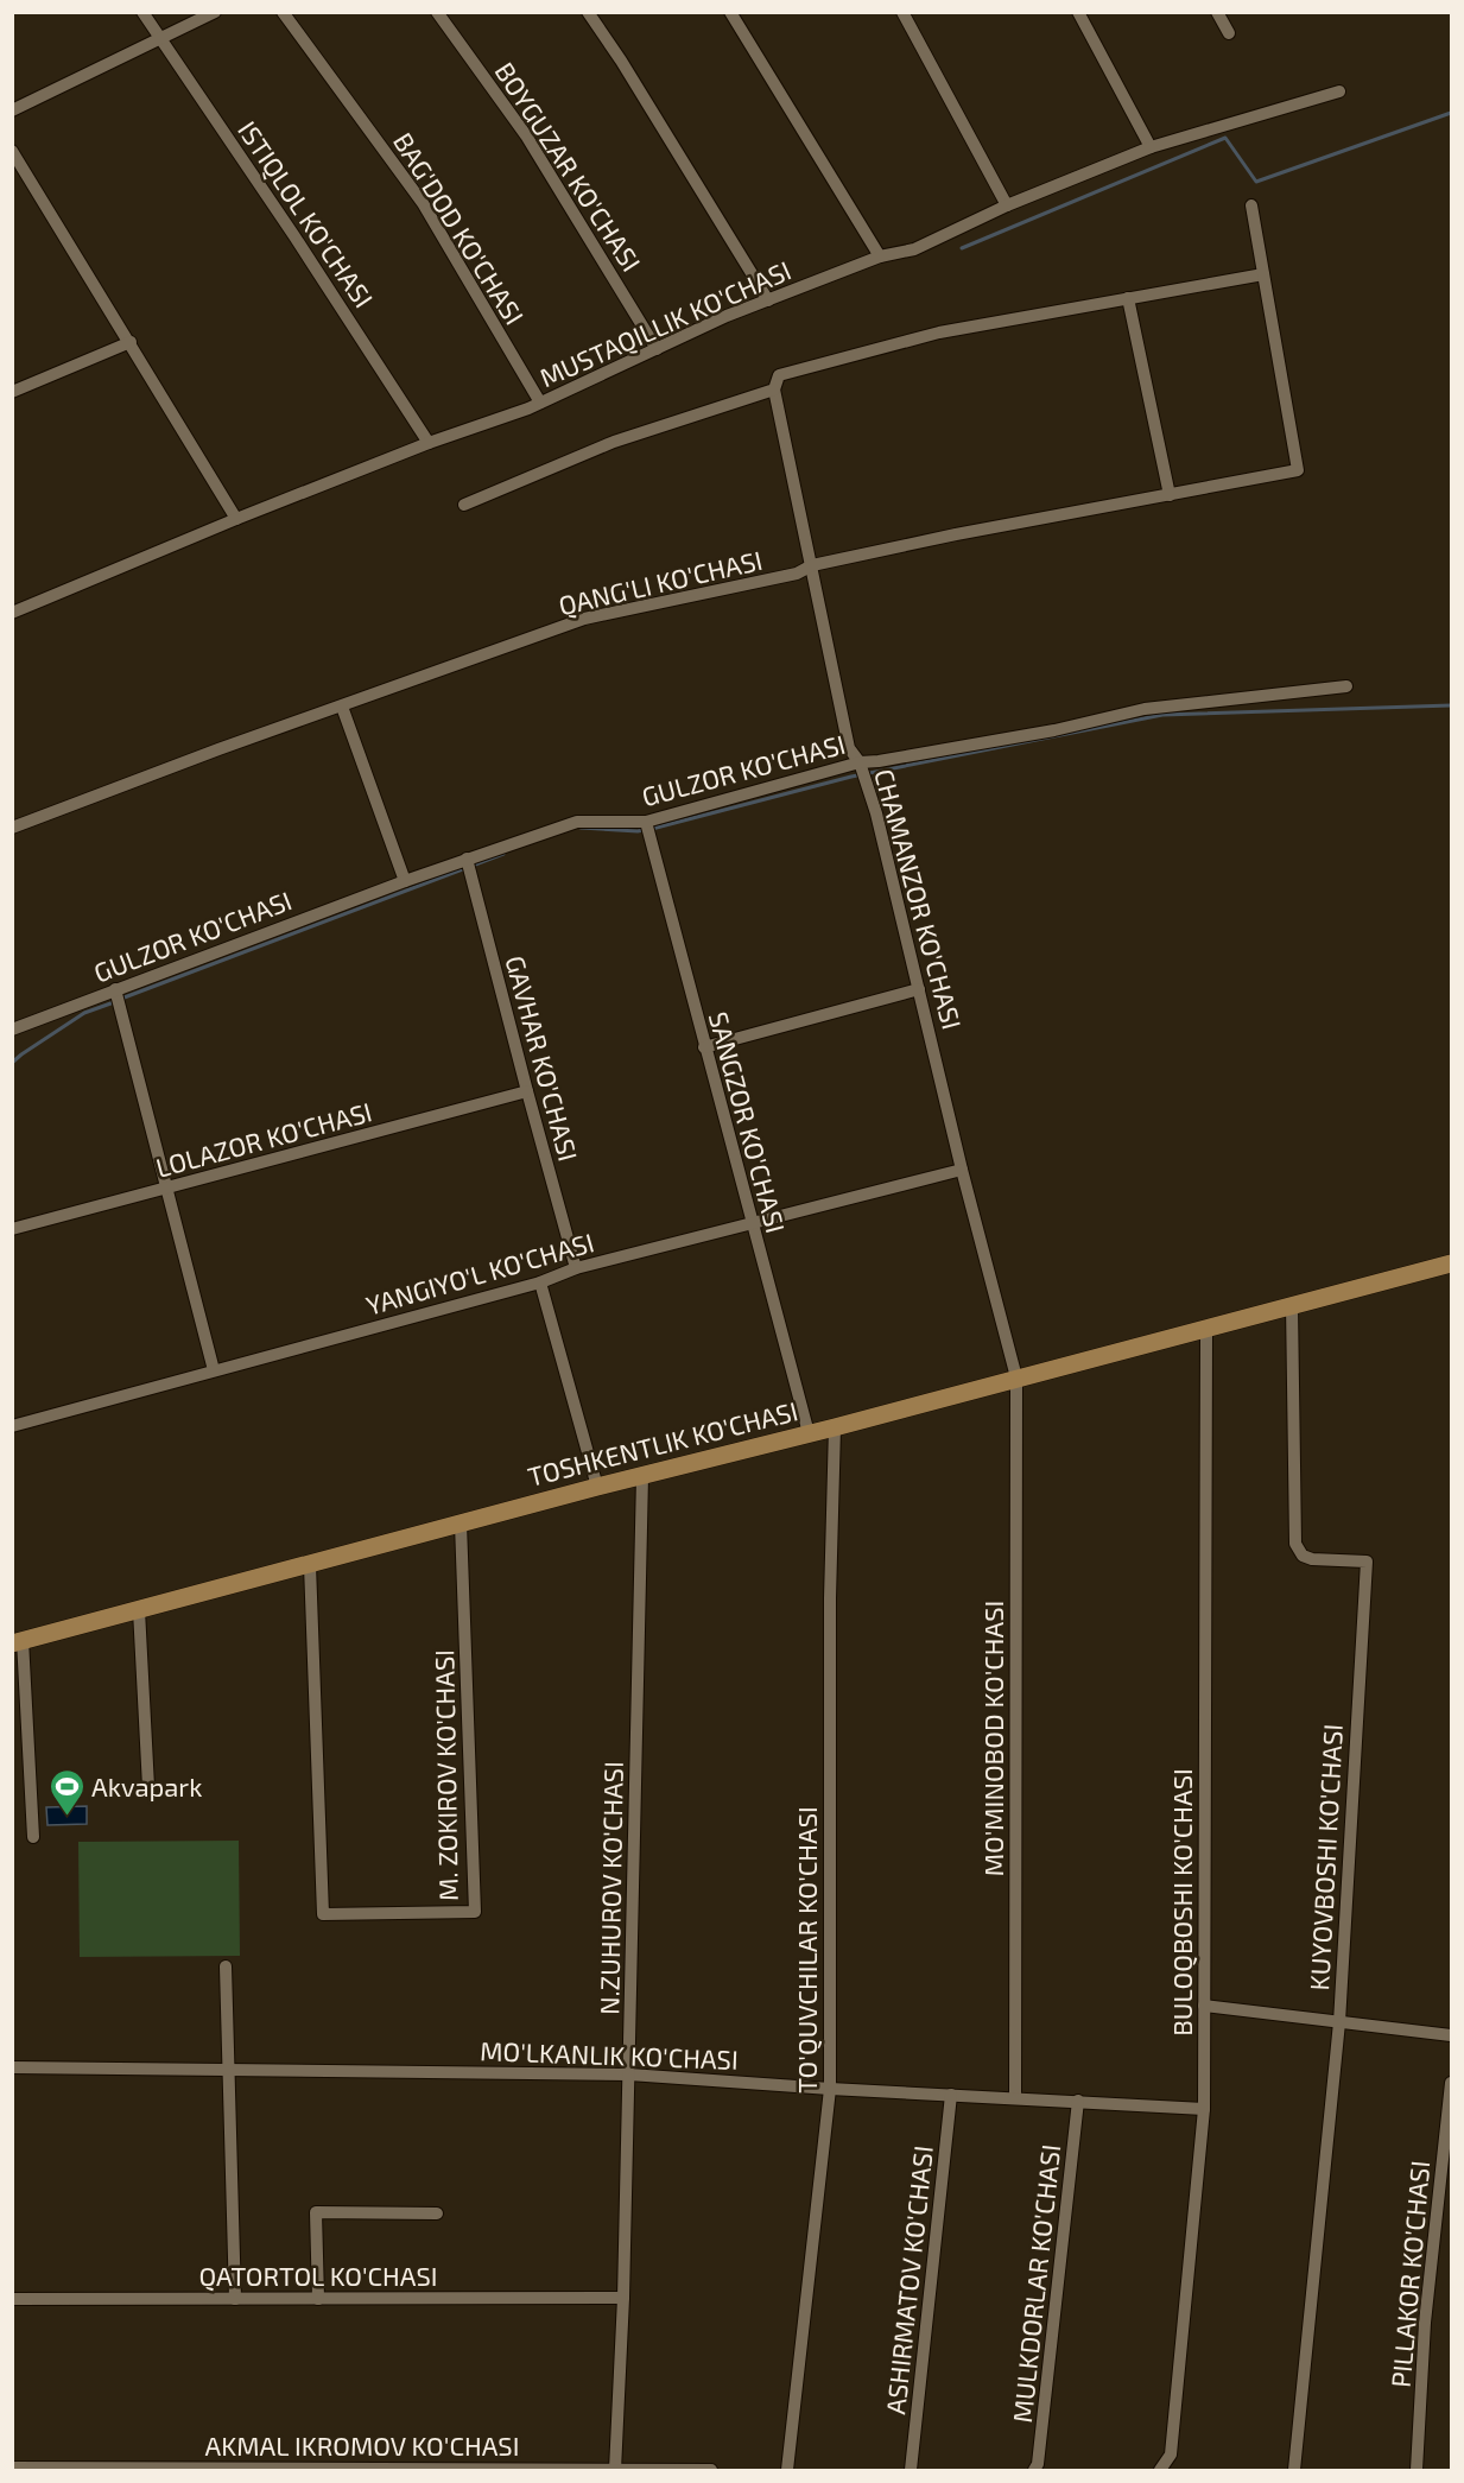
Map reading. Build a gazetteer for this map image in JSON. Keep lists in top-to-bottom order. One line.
{"streets":{"main road":["TOSHKENTLIK KO'CHASI"],"street":["BOYGUZAR KO'CHASI","ISTIQLOL KO'CHASI","BAG'DOD KO'CHASI","MUSTAQILLIK KO'CHASI","QANG'LI KO'CHASI","GULZOR KO'CHASI","CHAMANZOR KO'CHASI","GAVHAR KO'CHASI","SANGZOR KO'CHASI","LOLAZOR KO'CHASI","YANGIYO'L KO'CHASI","MO'MINOBOD KO'CHASI","M. ZOKIROV KO'CHASI","KUYOVBOSHI KO'CHASI","N.ZUHUROV KO'CHASI","BULOQBOSHI KO'CHASI","TO'QUVCHILAR KO'CHASI","MO'LKANLIK KO'CHASI","PILLAKOR KO'CHASI","QATORTOL KO'CHASI","ASHIRMATOV KO'CHASI","MULKDORLAR KO'CHASI","AKMAL IKROMOV KO'CHASI"]},"crossings":[["BOYGUZAR KO'CHASI","MUSTAQILLIK KO'CHASI"],["ISTIQLOL KO'CHASI","MUSTAQILLIK KO'CHASI"],["BAG'DOD KO'CHASI","MUSTAQILLIK KO'CHASI"],["QANG'LI KO'CHASI","CHAMANZOR KO'CHASI"],["GULZOR KO'CHASI","CHAMANZOR KO'CHASI"],["GULZOR KO'CHASI","GAVHAR KO'CHASI"],["GULZOR KO'CHASI","SANGZOR KO'CHASI"],["CHAMANZOR KO'CHASI","YANGIYO'L KO'CHASI"],["CHAMANZOR KO'CHASI","TOSHKENTLIK KO'CHASI"],["CHAMANZOR KO'CHASI","MO'MINOBOD KO'CHASI"],["GAVHAR KO'CHASI","LOLAZOR KO'CHASI"],["GAVHAR KO'CHASI","YANGIYO'L KO'CHASI"],["SANGZOR KO'CHASI","YANGIYO'L KO'CHASI"],["SANGZOR KO'CHASI","TOSHKENTLIK KO'CHASI"],["TOSHKENTLIK KO'CHASI","MO'MINOBOD KO'CHASI"],["TOSHKENTLIK KO'CHASI","M. ZOKIROV KO'CHASI"],["TOSHKENTLIK KO'CHASI","KUYOVBOSHI KO'CHASI"],["TOSHKENTLIK KO'CHASI","N.ZUHUROV KO'CHASI"],["TOSHKENTLIK KO'CHASI","BULOQBOSHI KO'CHASI"],["TOSHKENTLIK KO'CHASI","TO'QUVCHILAR KO'CHASI"],["MO'MINOBOD KO'CHASI","MO'LKANLIK KO'CHASI"],["N.ZUHUROV KO'CHASI","MO'LKANLIK KO'CHASI"],["N.ZUHUROV KO'CHASI","QATORTOL KO'CHASI"],["N.ZUHUROV KO'CHASI","AKMAL IKROMOV KO'CHASI"],["BULOQBOSHI KO'CHASI","MO'LKANLIK KO'CHASI"],["TO'QUVCHILAR KO'CHASI","MO'LKANLIK KO'CHASI"],["MO'LKANLIK KO'CHASI","ASHIRMATOV KO'CHASI"],["MO'LKANLIK KO'CHASI","MULKDORLAR KO'CHASI"]],"places":{"sports":["Akvapark"]}}
